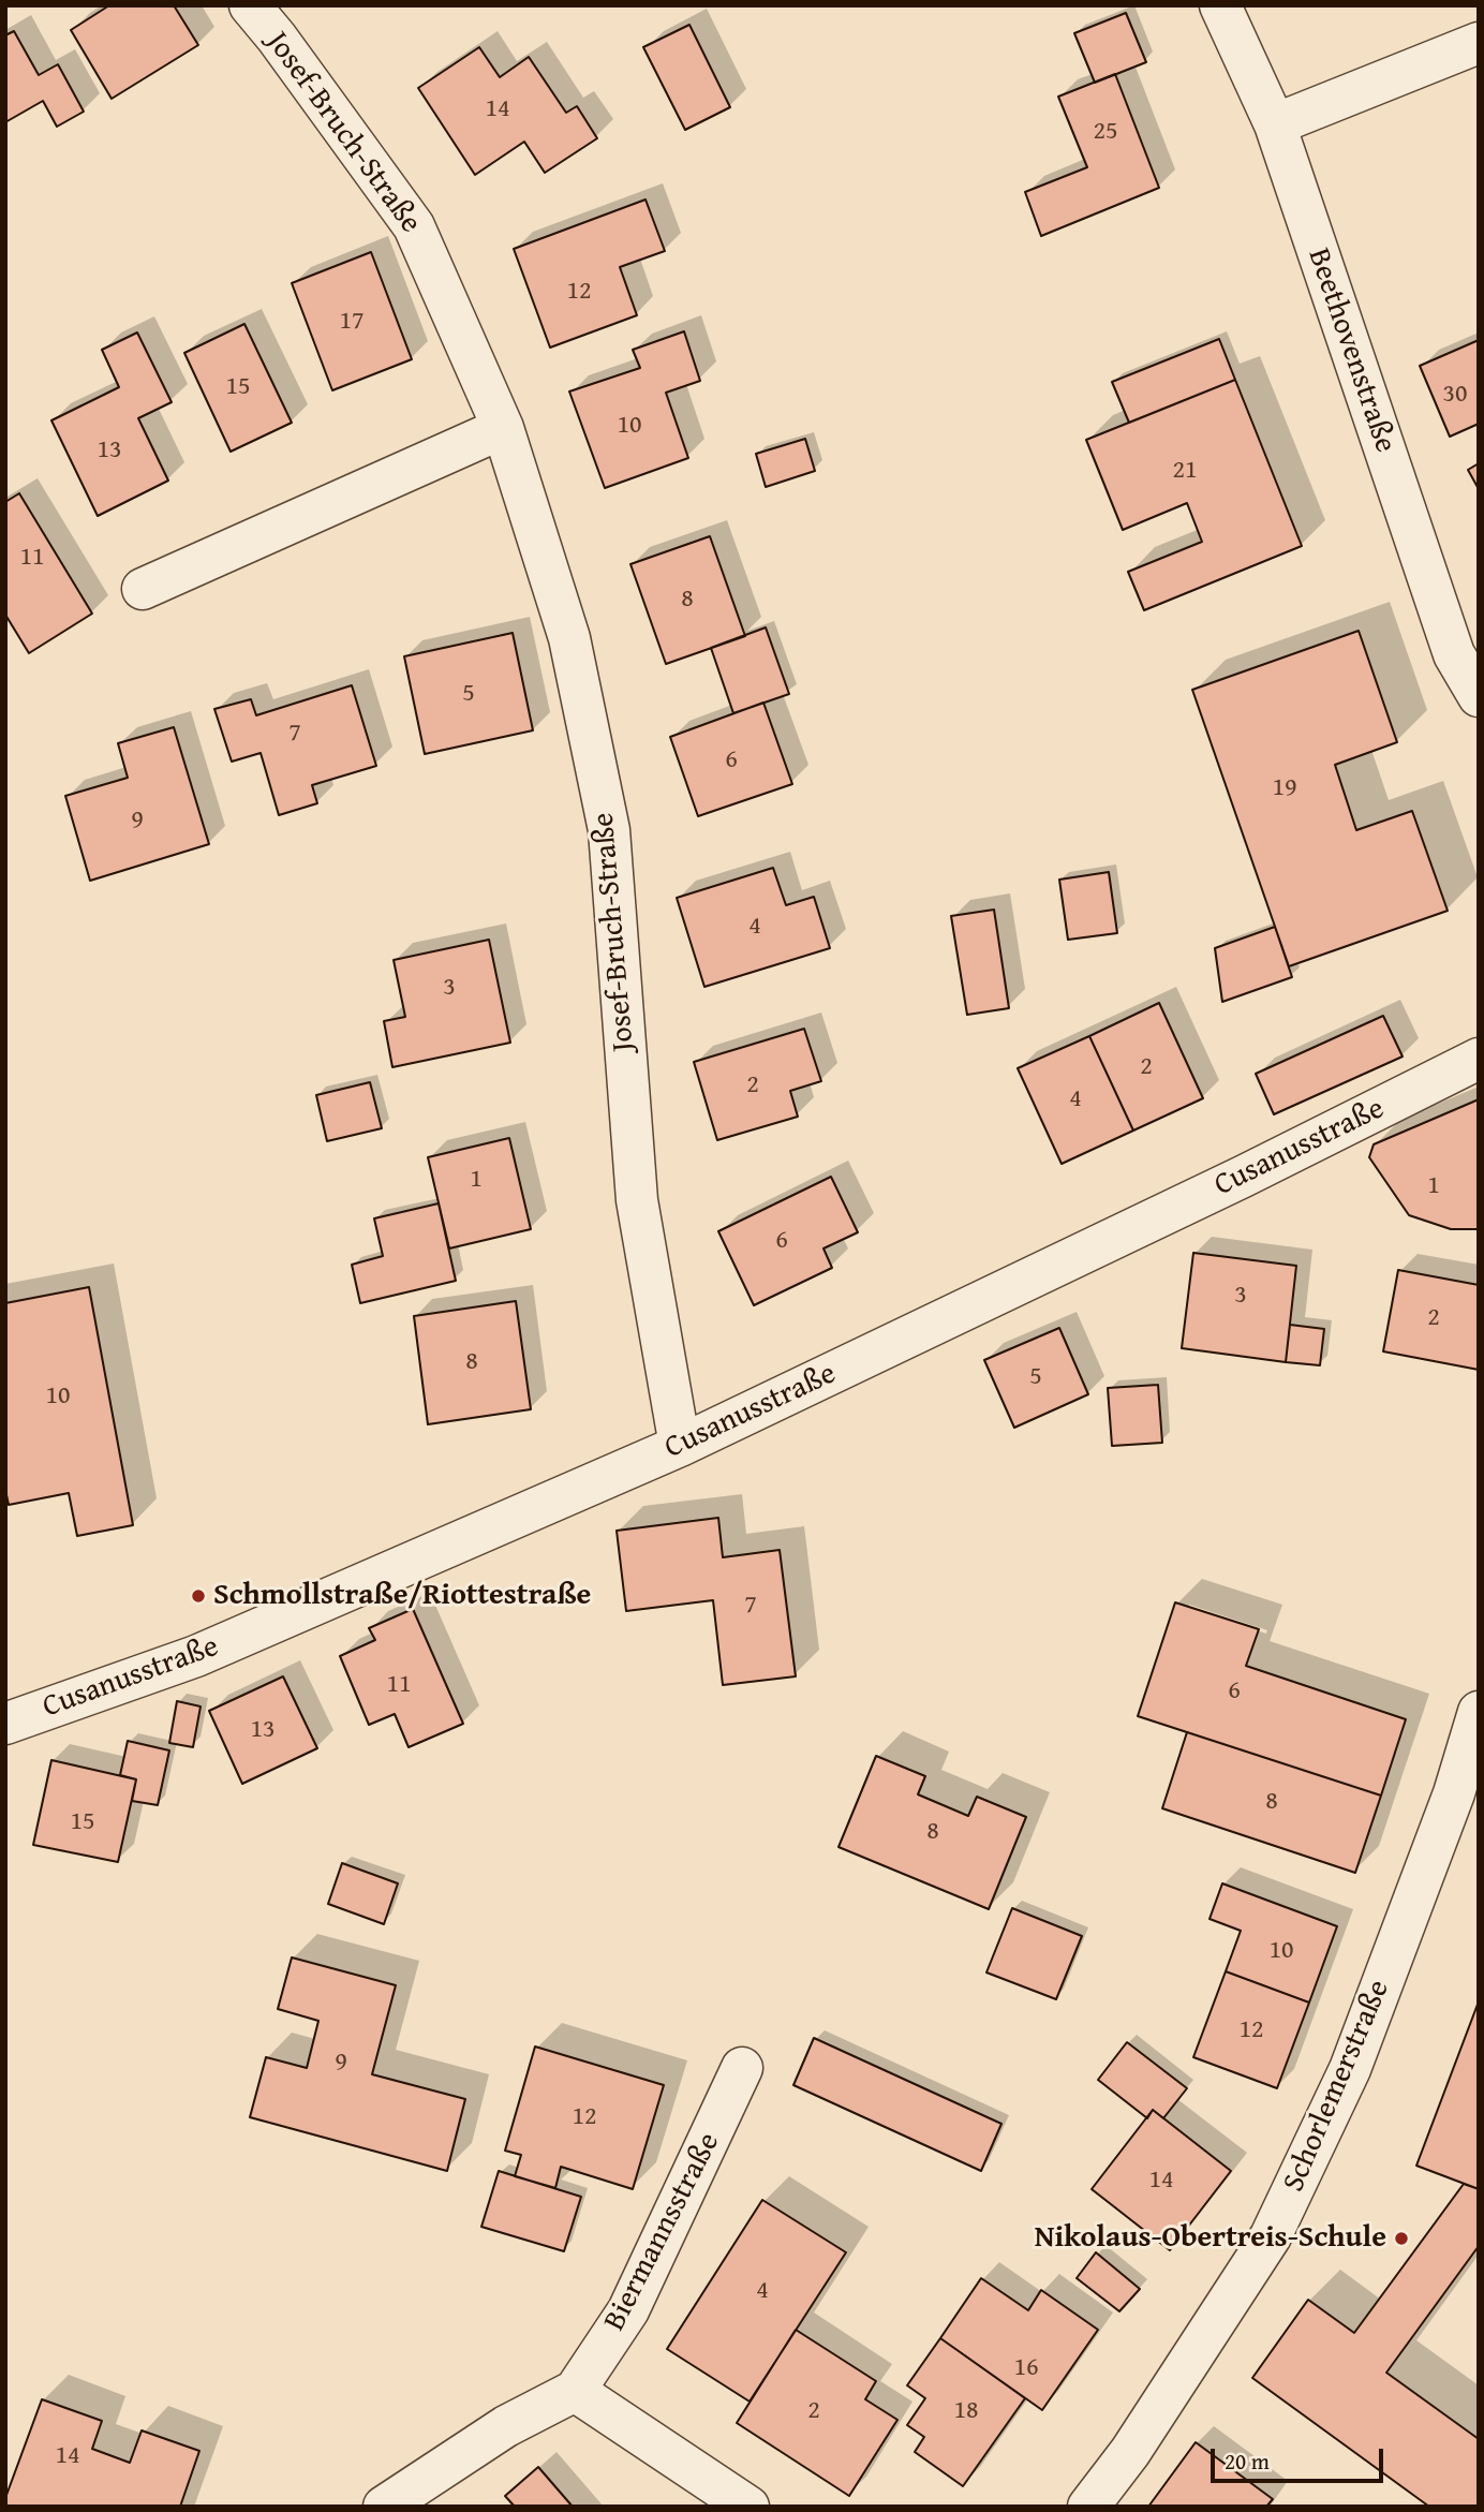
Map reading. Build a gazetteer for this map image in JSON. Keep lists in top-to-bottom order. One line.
{"streets":{"street":["Josef-Bruch-Straße","Beethovenstraße","Cusanusstraße","Schorlemerstraße","Biermannsstraße"]},"crossings":[["Josef-Bruch-Straße","Cusanusstraße"]],"places":["Schmollstraße/Riottestraße","Nikolaus-Obertreis-Schule"],"house_numbers":["14","25","12","17","15","30","10","13","21","11","8","5","7","6","19","9","4","3","2","2","4","1","1","6","3","2","8","5","10","7","11","6","13","8","15","8","10","12","9","12","14","4","16","2","18","14"],"scale_bar":"20 m"}
